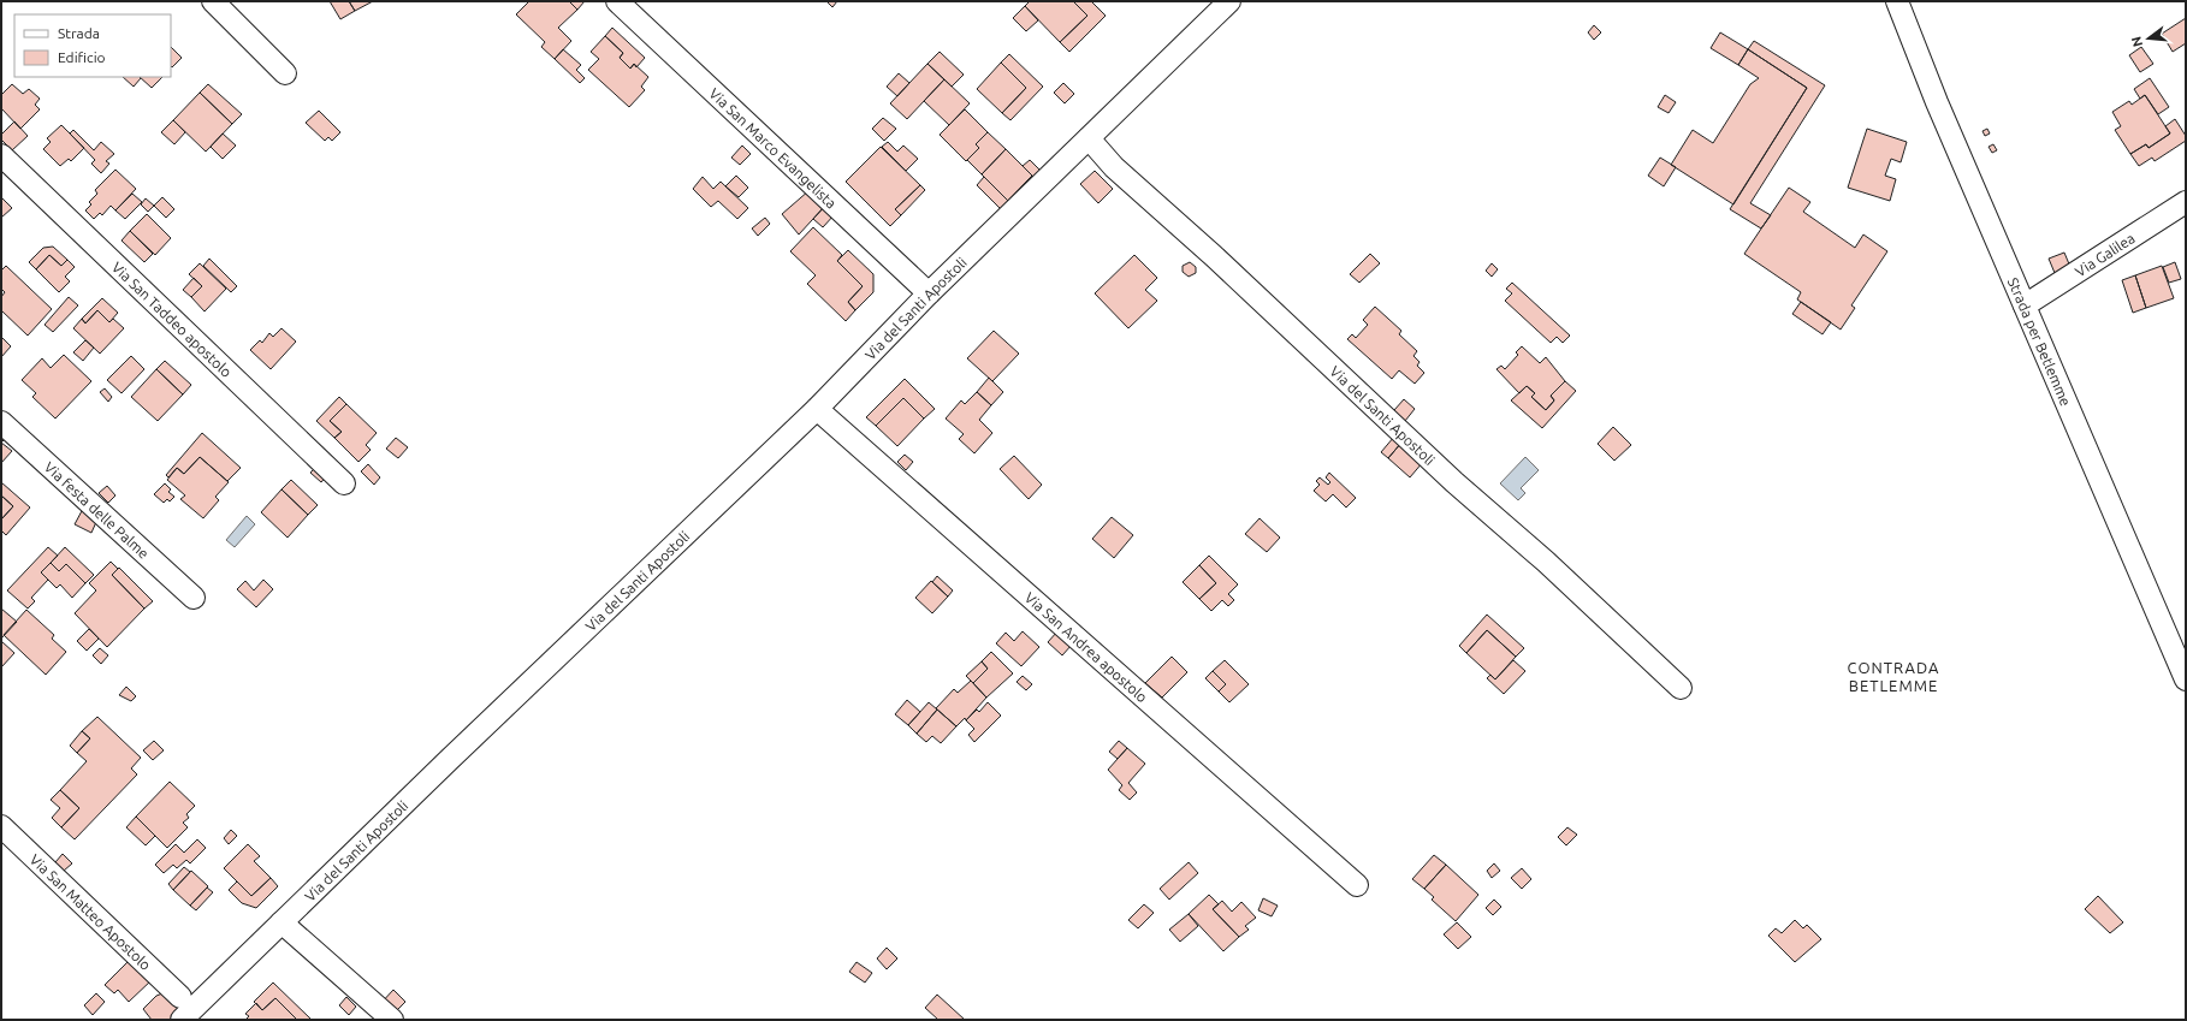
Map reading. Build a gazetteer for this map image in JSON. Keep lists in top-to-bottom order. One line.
{"streets":{"street":["Via San Marco Evangelista","Via Galilea","Via del Santi Apostoli","Via San Taddeo apostolo","Strada per Betlemme","Via festa delle Palme","Via San Andrea apostolo","Via San Matteo Apostolo"]},"crossings":[["Via San Marco Evangelista","Via del Santi Apostoli"],["Via Galilea","Strada per Betlemme"],["Via del Santi Apostoli","Via San Andrea apostolo"]],"districts":["CONTRADA BETLEMME"],"legend":["Strada","Edificio"],"north":"left"}
